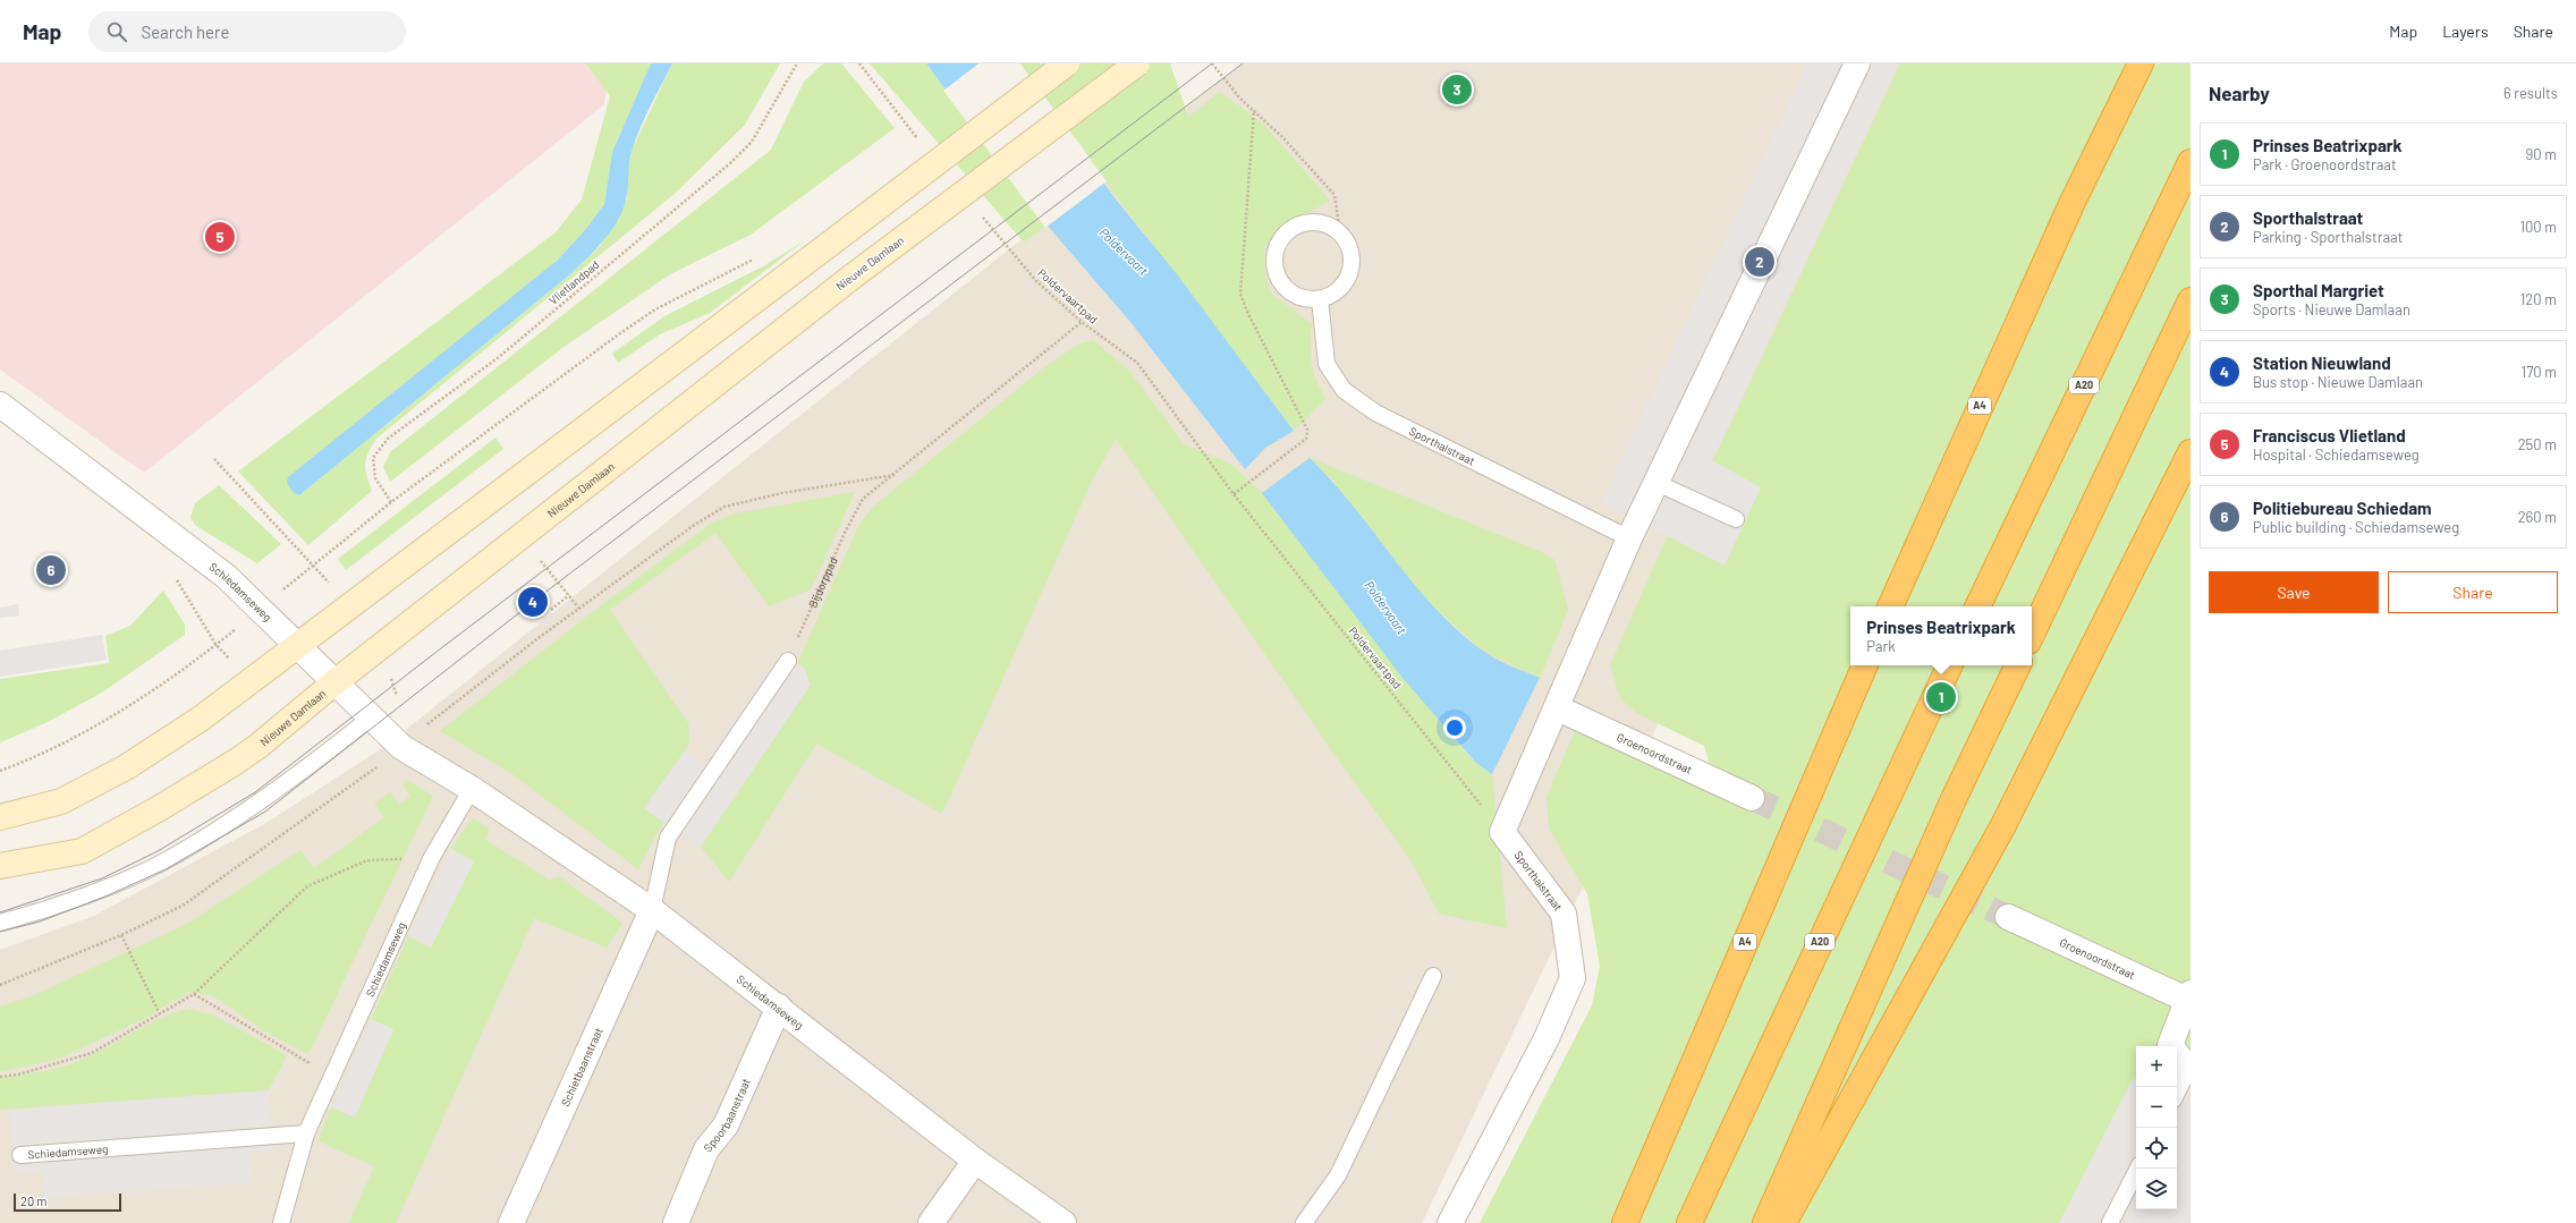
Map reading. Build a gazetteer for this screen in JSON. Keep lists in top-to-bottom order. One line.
{"streets":{"highway":["A20","A4"],"main road":["Nieuwe Damlaan"],"street":["Sporthalstraat","Schiedamseweg","Groenoordstraat","Schietbaanstraat","Spoorbaanstraat"],"path":["Vlietlandpad","Poldervaartpad","Bijdorppad"]},"crossings":[["Nieuwe Damlaan","Schiedamseweg"],["Poldervaartpad","Sporthalstraat"],["Poldervaartpad","Bijdorppad"],["Schiedamseweg","Schietbaanstraat"],["Schiedamseweg","Spoorbaanstraat"]],"water":["Poldervaart"],"scale_bar":"20 m","page":{"header":"Map","search":"Search here","nav":["Map","Layers","Share"],"heading":["Nearby","6 results"],"pins":["3","5","2","6","4","1"],"list":[{"mark":"1","name":"Prinses Beatrixpark","note":"Park · Groenoordstraat","value":"90 m"},{"mark":"2","name":"Sporthalstraat","note":"Parking · Sporthalstraat","value":"100 m"},{"mark":"3","name":"Sporthal Margriet","note":"Sports · Nieuwe Damlaan","value":"120 m"},{"mark":"4","name":"Station Nieuwland","note":"Bus stop · Nieuwe Damlaan","value":"170 m"},{"mark":"5","name":"Franciscus Vlietland","note":"Hospital · Schiedamseweg","value":"250 m"},{"mark":"6","name":"Politiebureau Schiedam","note":"Public building · Schiedamseweg","value":"260 m"}],"buttons":["Save","Share"],"popup":["Prinses Beatrixpark","Park"],"map_buttons":["+","−"],"scale":"20 m"}}
